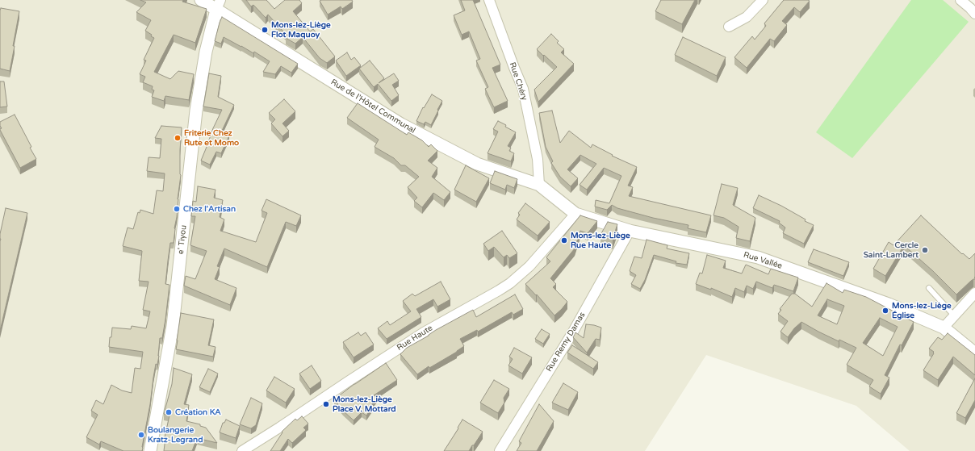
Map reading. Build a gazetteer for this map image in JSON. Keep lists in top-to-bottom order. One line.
{"streets":{"street":["Rue Chéry","Rue de l'Hôtel Communal","e' Tiyou","Rue Vallée","Rue Haute","Rue Remy Damas"]},"crossings":[["Rue Chéry","Rue de l'Hôtel Communal"],["Rue de l'Hôtel Communal","e' Tiyou"],["Rue Vallée","Rue Haute"],["Rue Vallée","Rue Remy Damas"]],"places":["Mons-lez-Liège Flot Maquoy","Friterie Chez Rute et Momo","Chez l'Artisan","Mons-lez-Liège Rue Haute","Cercle Saint-Lambert","Mons-lez-Liège Église","Mons-lez-Liège Place V. Mottard","Création KA","Boulangerie Kratz-Legrand"]}
